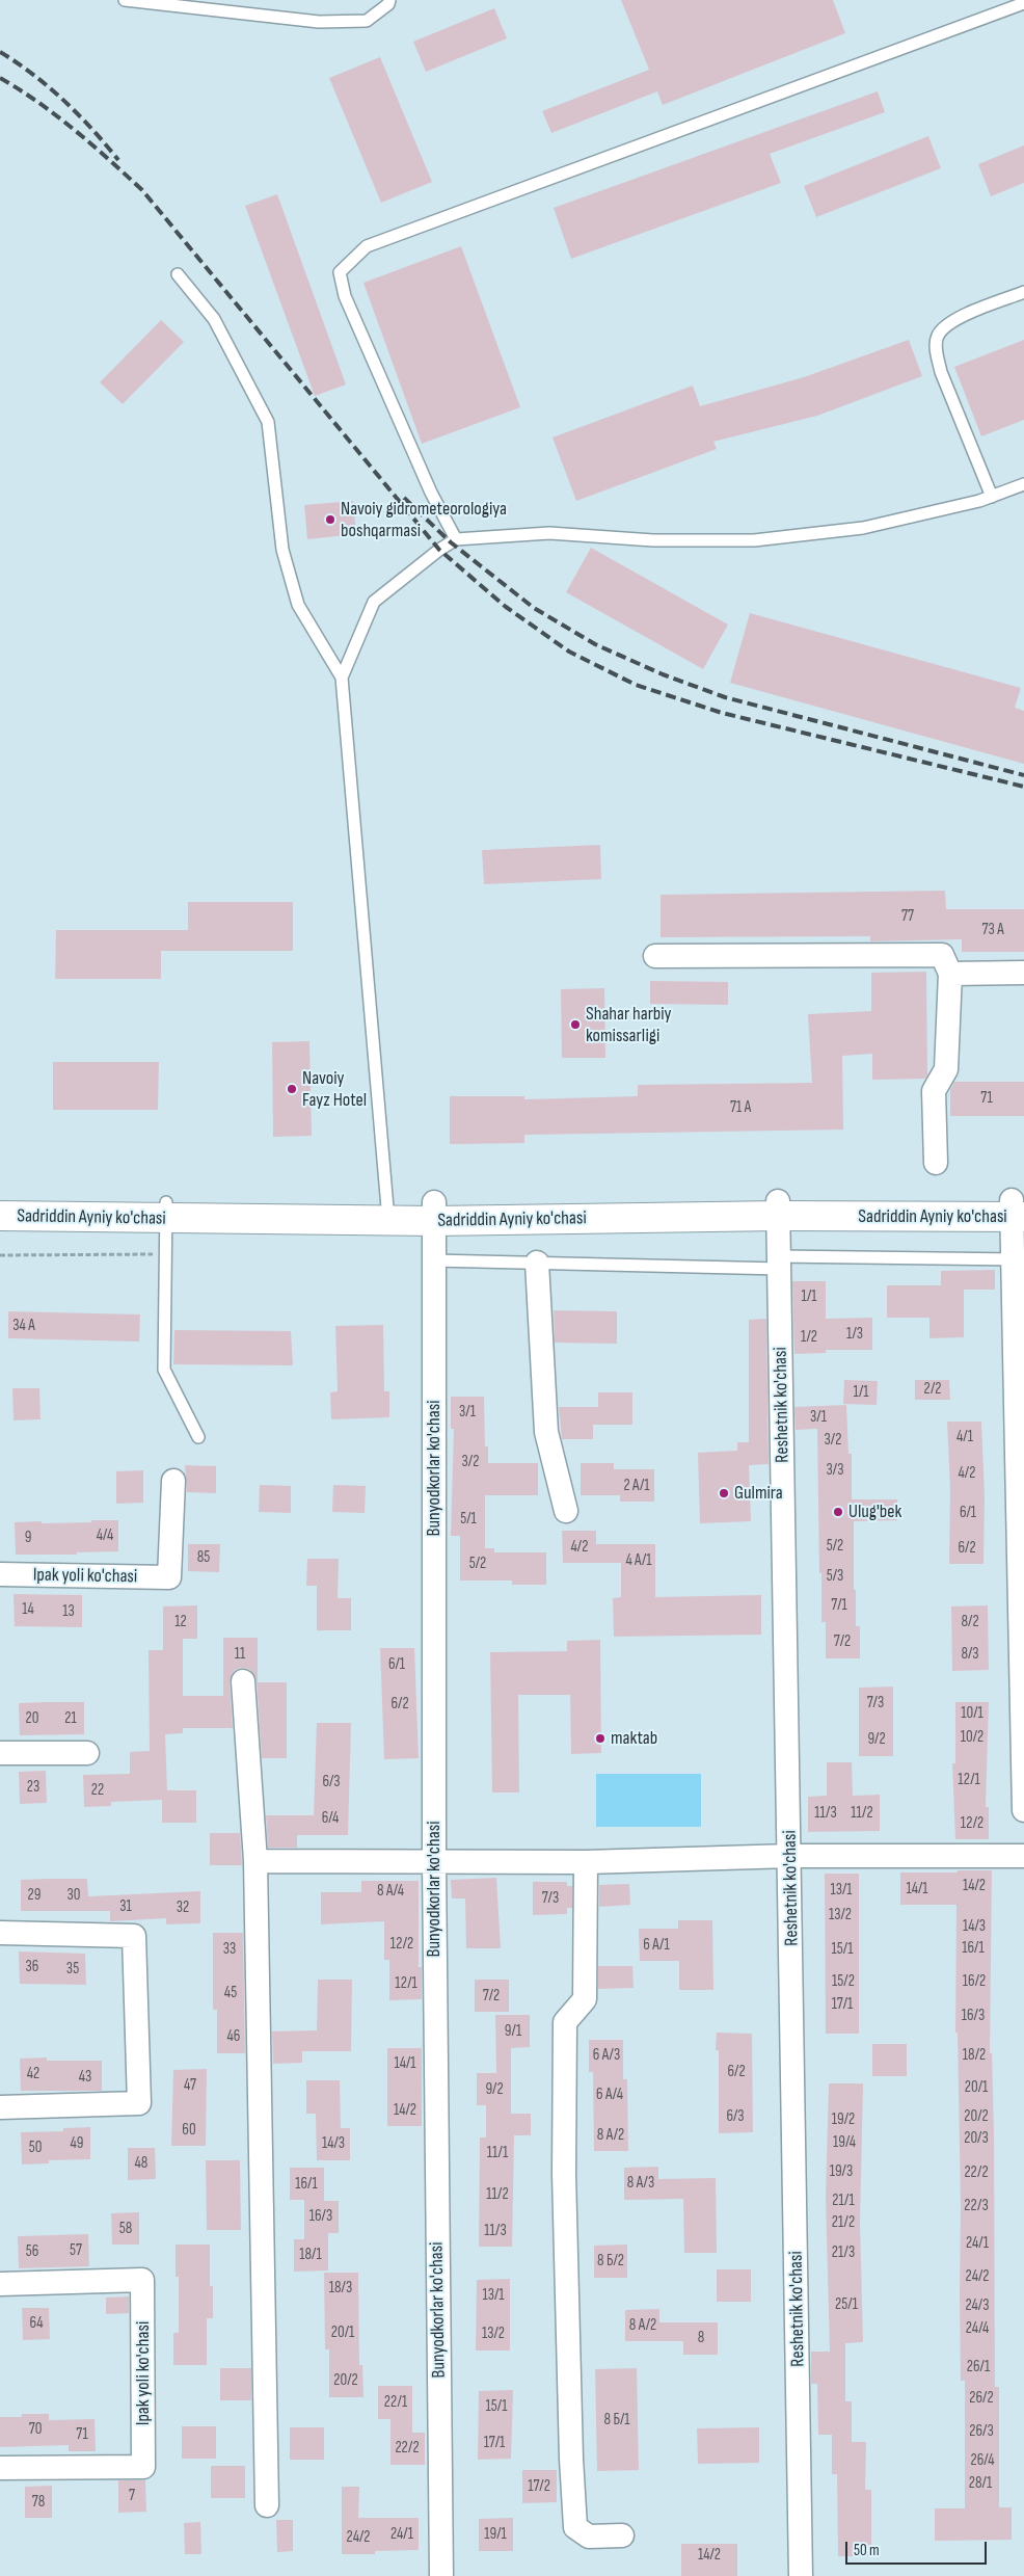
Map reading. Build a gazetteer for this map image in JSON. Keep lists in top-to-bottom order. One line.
{"streets":{"main road":["Sadriddin Ayniy ko'chasi"],"street":["Reshetnik ko'chasi","Bunyodkorlar ko'chasi","Ipak yoli ko'chasi"]},"crossings":[["Sadriddin Ayniy ko'chasi","Reshetnik ko'chasi"],["Sadriddin Ayniy ko'chasi","Bunyodkorlar ko'chasi"]],"places":["Navoiy gidrometeorologiya boshqarmasi","Shahar harbiy komissarligi","Navoiy Fayz Hotel","Gulmira","Ulug'bek","maktab"],"house_numbers":["77","73 А","71","71 А","1/1","34 А","1/3","1/2","2/2","1/1","3/1","3/1","4/1","3/2","3/2","3/3","4/2","2 А/1","6/1","5/1","4/4","9","5/2","4/2","6/2","85","4 А/1","5/2","5/3","7/1","14","13","12","8/2","7/2","11","8/3","6/1","7/3","6/2","10/1","20","21","10/2","9/2","12/1","6/3","23","22","11/3","11/2","6/4","12/2","14/2","14/1","13/1","8 А/4","29","30","7/3","31","32","13/2","14/3","12/2","6 А/1","16/1","33","15/1","36","35","15/2","16/2","12/1","45","7/2","17/1","16/3","9/1","46","6 А/3","18/2","14/1","6/2","42","43","47","20/1","9/2","6 А/4","14/2","6/3","20/2","19/2","60","8 А/2","20/3","19/4","49","14/3","50","11/1","48","19/3","22/2","8 А/3","16/1","11/2","21/1","22/3","16/3","21/2","58","11/3","24/1","57","56","21/3","18/1","8 Б/2","24/2","18/3","13/1","25/1","24/3","64","8 А/2","24/4","20/1","13/2","8","26/1","20/2","26/2","22/1","15/1","8 Б/1","70","26/3","71","17/1","22/2","26/4","28/1","17/2","7","78","24/1","19/1","24/2","14/2"],"scale_bar":"50 m"}
